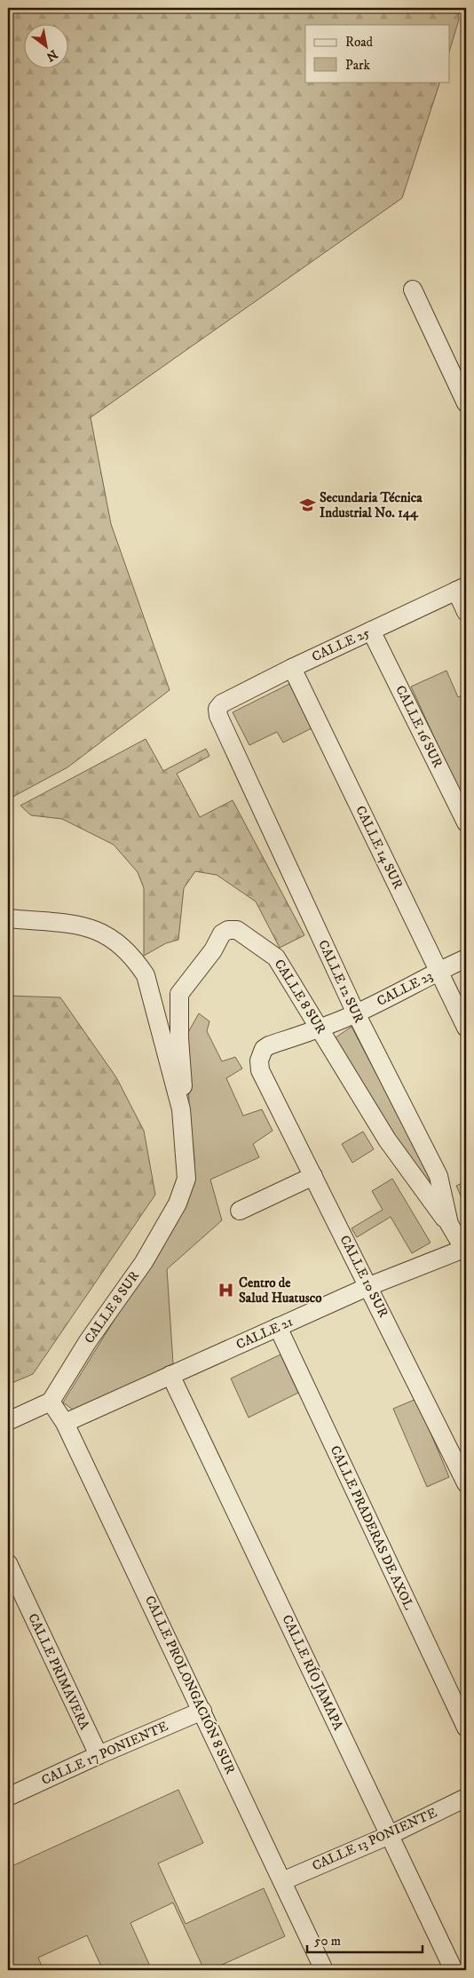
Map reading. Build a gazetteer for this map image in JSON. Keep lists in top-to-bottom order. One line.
{"streets":{"street":["CALLE 25","CALLE 16 SUR","CALLE 14 SUR","CALLE 12 SUR","CALLE 23","CALLE 8 SUR","CALLE 10 SUR","CALLE 21","CALLE PRADERAS DE AXOL","CALLE PRIMAVERA","CALLE RÍO JAMAPA","CALLE PROLONGACIÓN 8 SUR","CALLE 17 PONIENTE","CALLE 13 PONIENTE"]},"crossings":[["CALLE 25","CALLE 16 SUR"],["CALLE 25","CALLE 14 SUR"],["CALLE 25","CALLE 12 SUR"],["CALLE 14 SUR","CALLE 23"],["CALLE 12 SUR","CALLE 23"],["CALLE 12 SUR","CALLE 8 SUR"],["CALLE 12 SUR","CALLE 21"],["CALLE 23","CALLE 8 SUR"],["CALLE 23","CALLE 10 SUR"],["CALLE 8 SUR","CALLE PROLONGACIÓN 8 SUR"],["CALLE 10 SUR","CALLE 21"],["CALLE 21","CALLE PRADERAS DE AXOL"],["CALLE 21","CALLE RÍO JAMAPA"],["CALLE 21","CALLE PROLONGACIÓN 8 SUR"],["CALLE PRIMAVERA","CALLE 17 PONIENTE"],["CALLE RÍO JAMAPA","CALLE 13 PONIENTE"],["CALLE PROLONGACIÓN 8 SUR","CALLE 17 PONIENTE"],["CALLE PROLONGACIÓN 8 SUR","CALLE 13 PONIENTE"]],"places":{"school or university":["Secundaria Técnica Industrial No. 144"],"hospital":["Centro de Salud Huatusco"]},"legend":["Road","Park"],"scale_bar":"50 m","north":"bottom right"}
